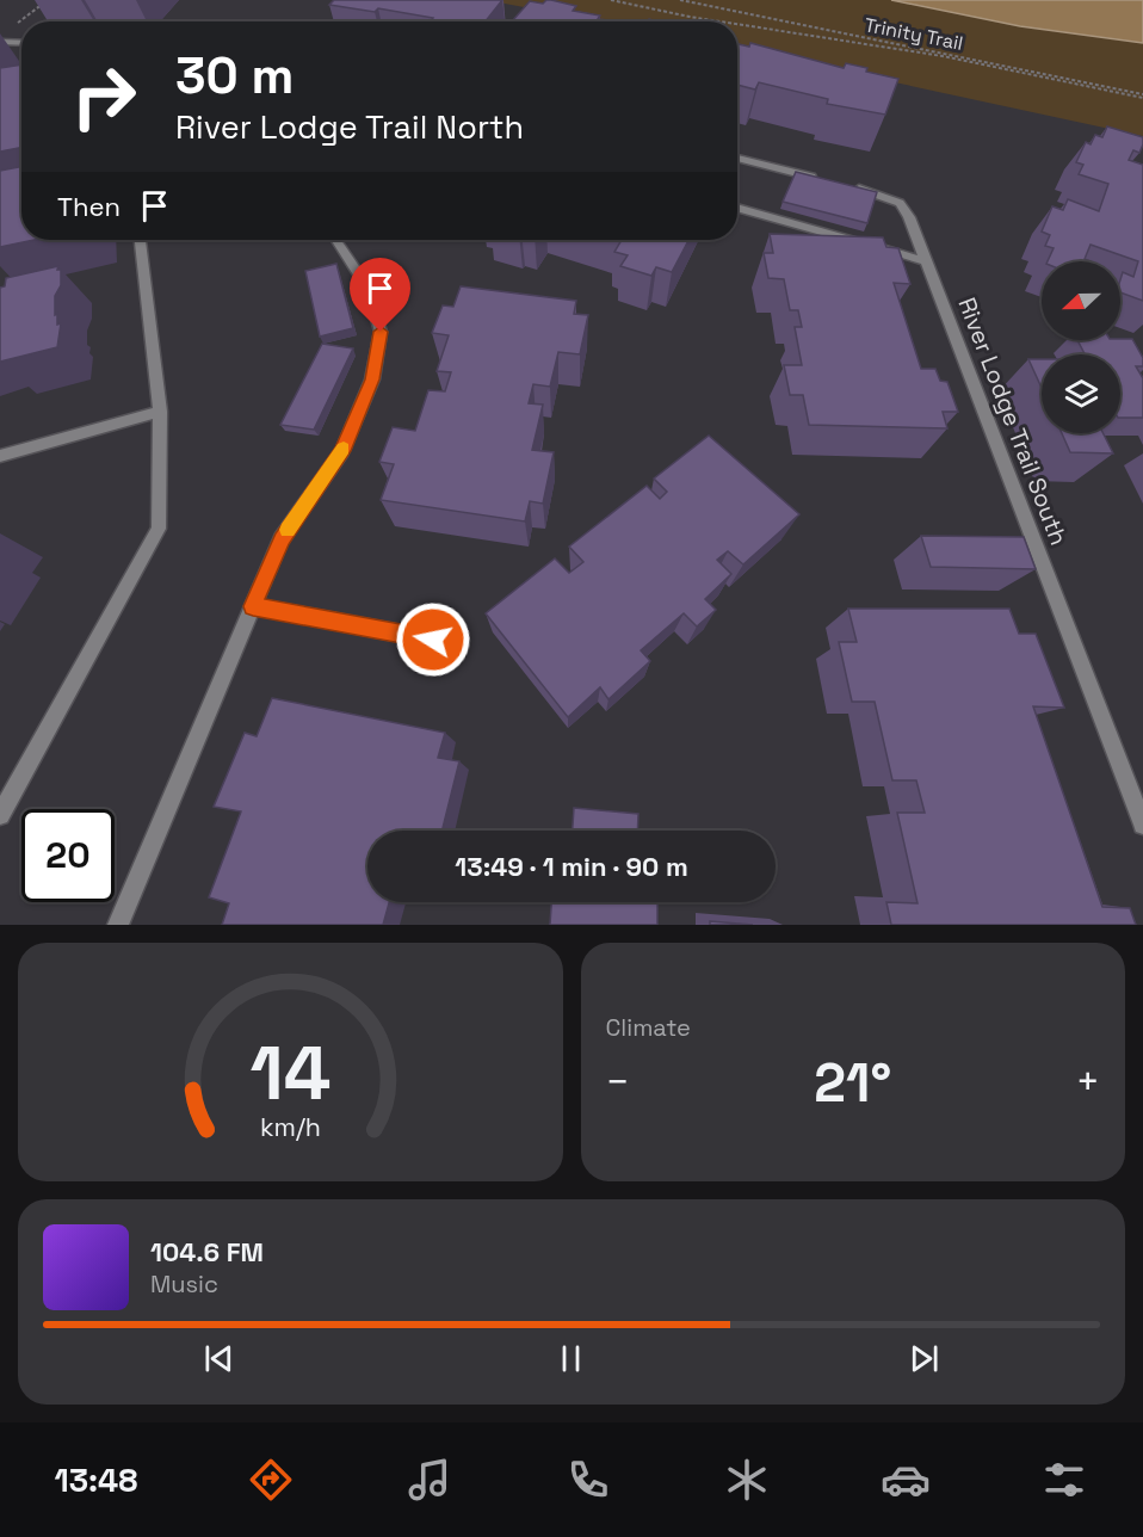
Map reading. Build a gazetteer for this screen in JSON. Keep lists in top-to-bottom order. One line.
{"streets":{"lane":["River Lodge Trail South"],"path":["Trinity Trail"]},"north":"left","page":{"turn":["30 m","River Lodge Trail North"],"then":"Then","limit":"20","trip":"13:49 · 1 min · 90 m","tile":"Climate","heat":["−","21°","+"],"song":["104.6 FM","Music"],"tabs":"13:48","gauge":["14","km/h"]}}
